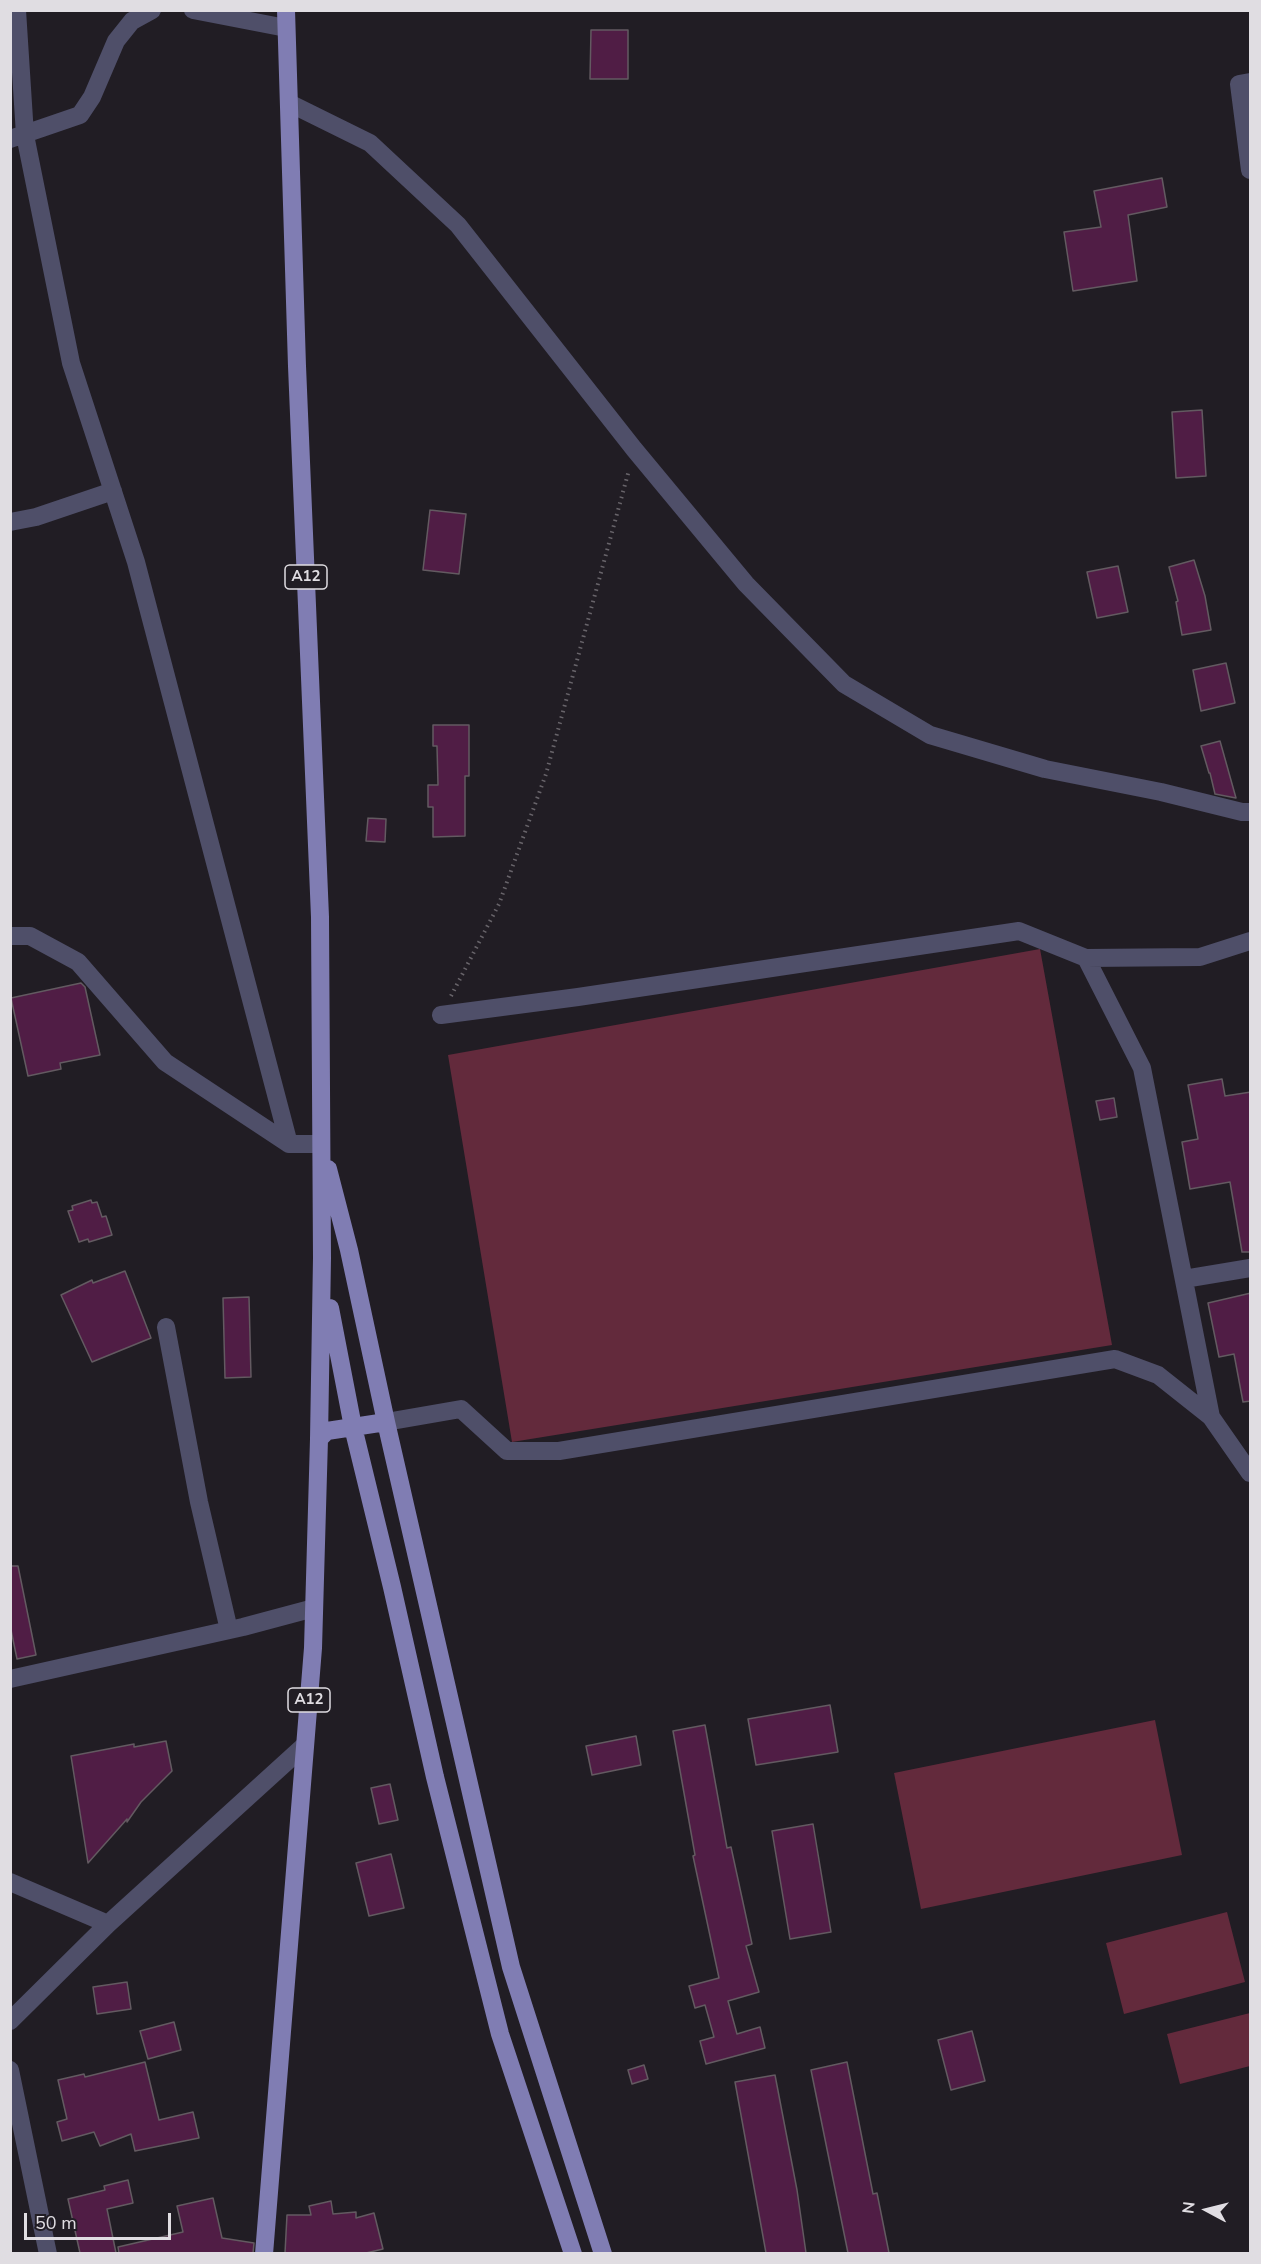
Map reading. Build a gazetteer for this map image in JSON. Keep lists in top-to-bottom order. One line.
{"streets":{"main road":["A12"]},"scale_bar":"50 m","north":"left"}
